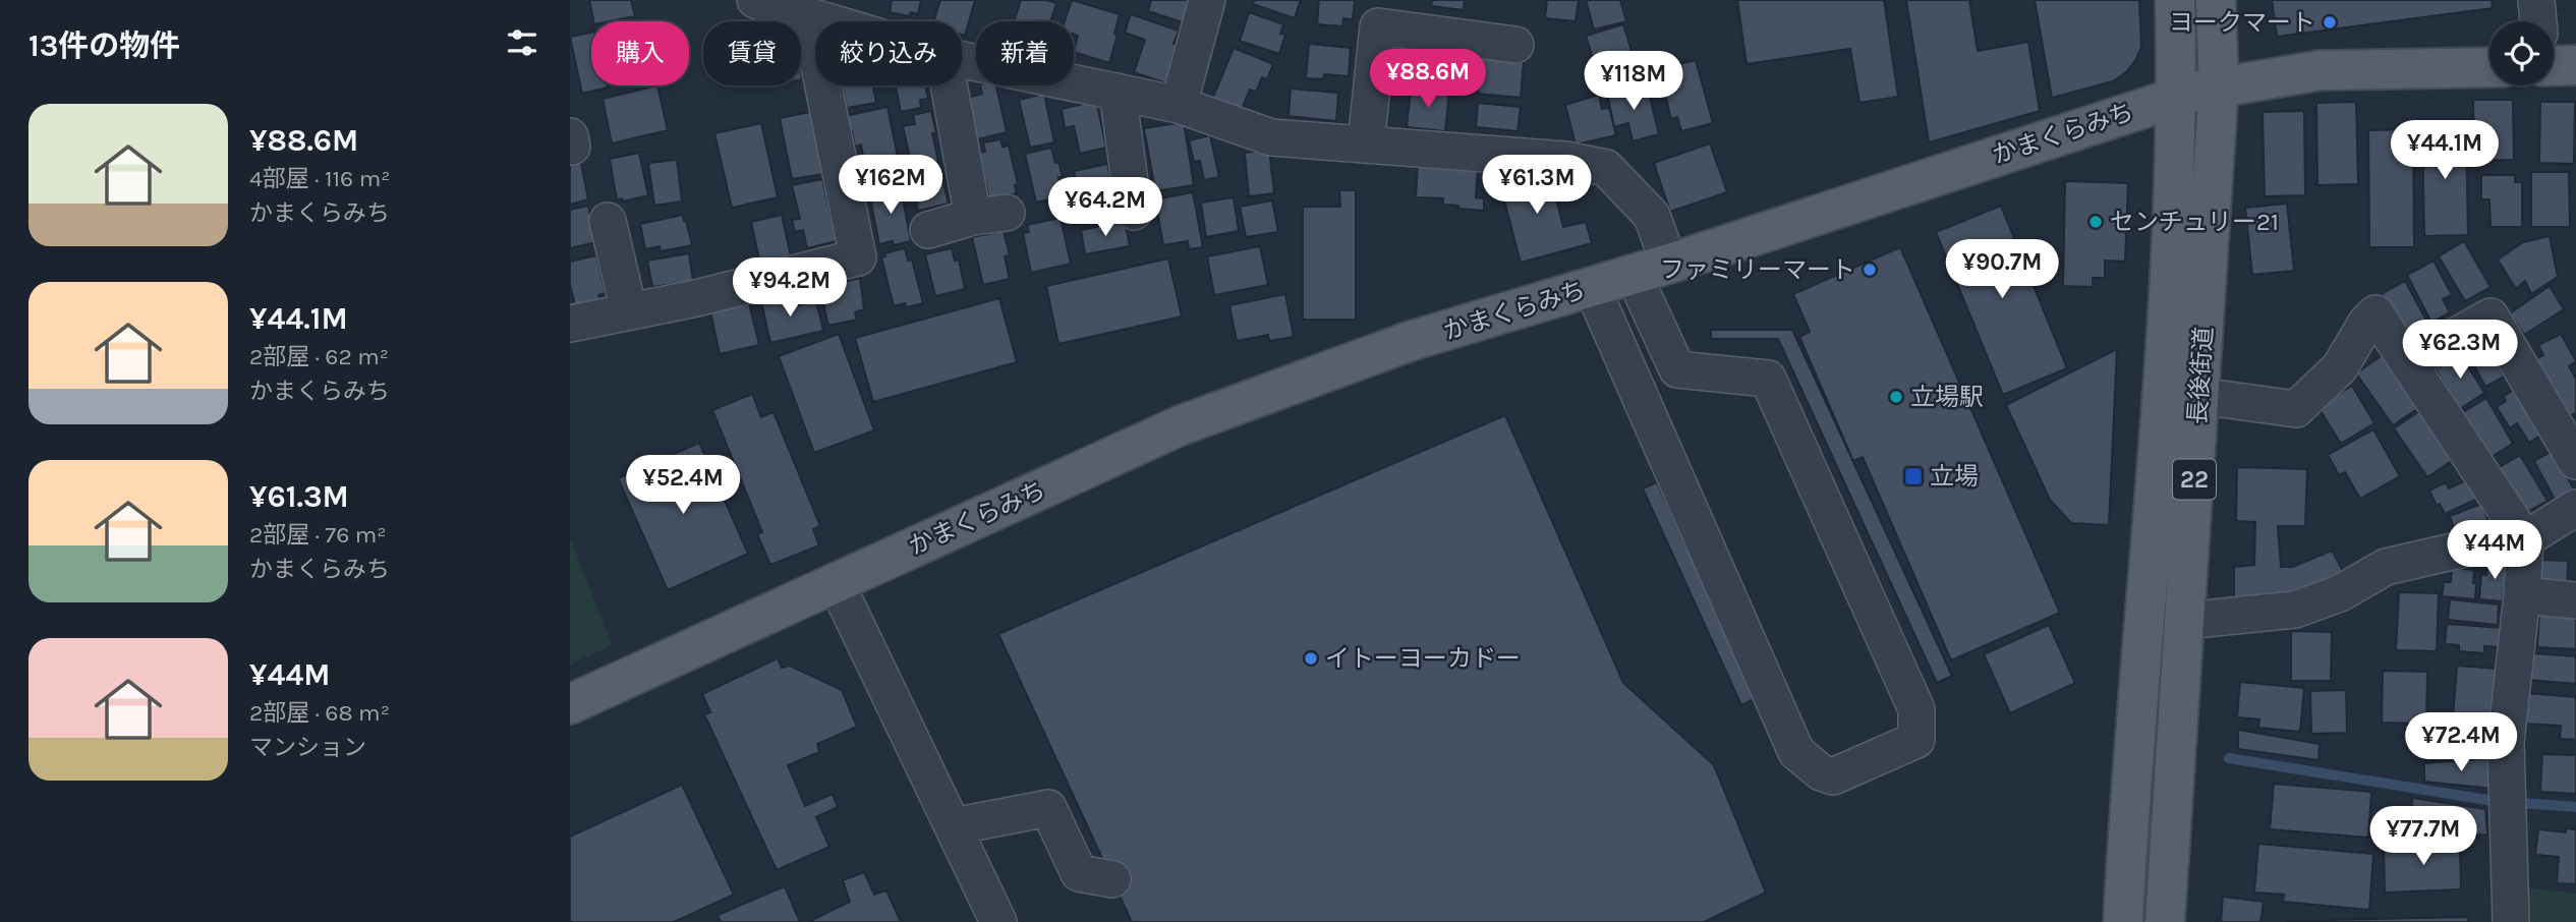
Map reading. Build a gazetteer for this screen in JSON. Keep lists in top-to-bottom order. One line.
{"streets":{"main road":["かまくらみち","長後街道","22"]},"crossings":[["かまくらみち","長後街道"],["かまくらみち","22"]],"places":{"other":["ヨークマート","センチュリー21","ファミリーマート","立場駅","イトーヨーカドー"],"transit":["立場"]},"page":{"heading":"13件の物件","chip":["購入","賃貸","絞り込み","新着"],"price":["¥88.6M","¥118M","¥44.1M","¥162M","¥61.3M","¥64.2M","¥90.7M","¥94.2M","¥62.3M","¥52.4M","¥44M","¥72.4M","¥77.7M"],"list":[{"name":"¥88.6M","note":"4部屋 · 116 m² · かまくらみち"},{"name":"¥44.1M","note":"2部屋 · 62 m² · かまくらみち"},{"name":"¥61.3M","note":"2部屋 · 76 m² · かまくらみち"},{"name":"¥44M","note":"2部屋 · 68 m² · マンション"}]}}
